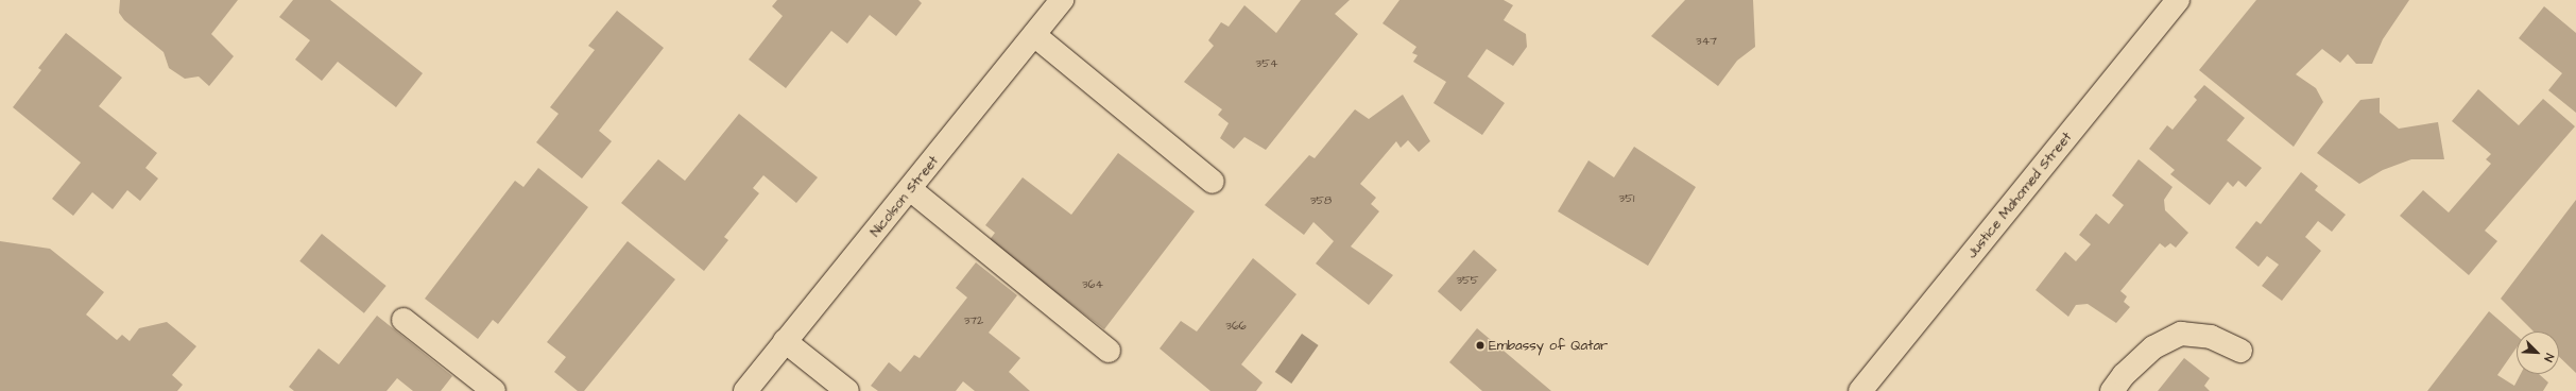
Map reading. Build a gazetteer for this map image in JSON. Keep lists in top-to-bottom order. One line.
{"streets":{"street":["Justice Mahomed Street","Nicolson Street"]},"places":["Embassy of Qatar"],"house_numbers":["347","354","351","358","355","364","372","366"],"north":"bottom right"}
